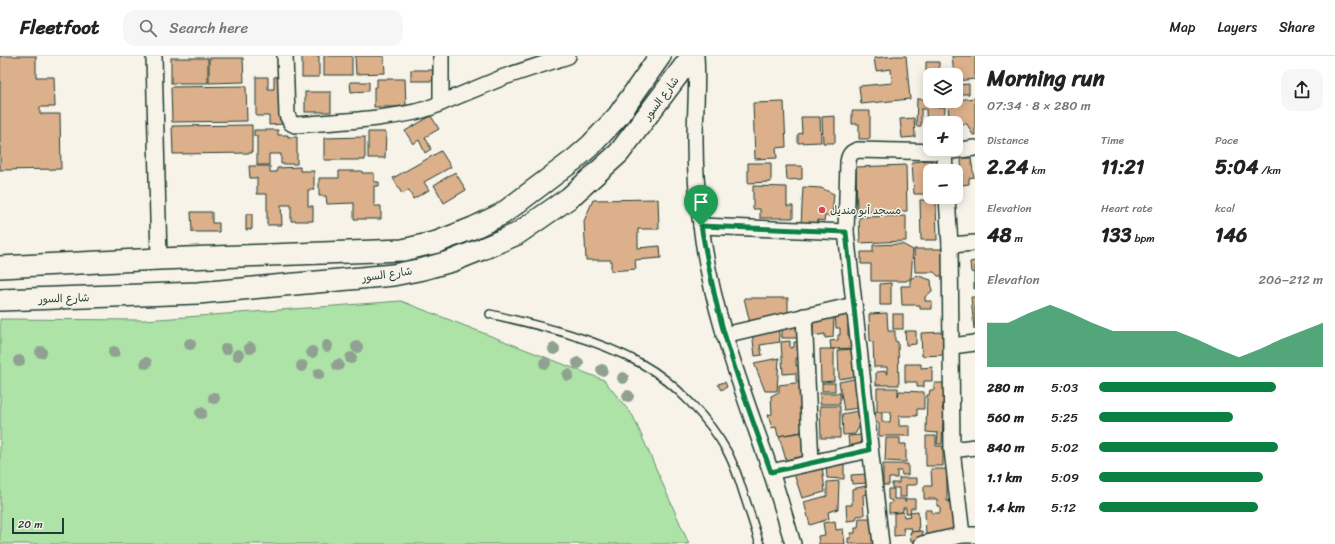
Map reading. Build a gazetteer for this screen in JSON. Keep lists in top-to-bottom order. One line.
{"streets":{"main road":["شارع السور"]},"places":["مسجد أبو منديل"],"scale_bar":"20 m","page":{"header":"Fleetfoot","search":"Search here","nav":["Map","Layers","Share"],"heading":["Morning run","07:34 · 8 × 280 m"],"map_buttons":["+","−"],"stats":[["Distance","2.24 km"],["Time","11:21"],["Pace","5:04 /km"],["Elevation","48 m"],["Heart rate","133 bpm"],["kcal","146"]],"chart":["Elevation","206–212 m"],"list":[{"name":"280 m","note":"5:03"},{"name":"560 m","note":"5:25"},{"name":"840 m","note":"5:02"},{"name":"1.1 km","note":"5:09"},{"name":"1.4 km","note":"5:12"}],"scale":"20 m"}}
